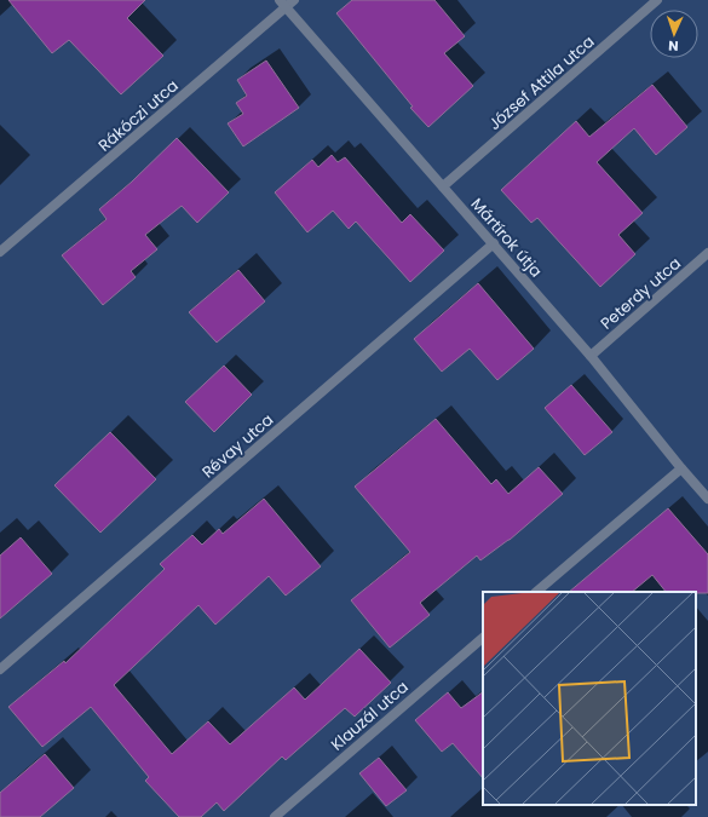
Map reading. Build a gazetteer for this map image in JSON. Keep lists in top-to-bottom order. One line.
{"streets":{"street":["József Attila utca","Rákóczi utca","Mártírok útja","Peterdy utca","Révay utca","Klauzál utca"]},"crossings":[["József Attila utca","Mártírok útja"],["Rákóczi utca","Mártírok útja"],["Mártírok útja","Peterdy utca"],["Mártírok útja","Révay utca"]],"north":"bottom"}
